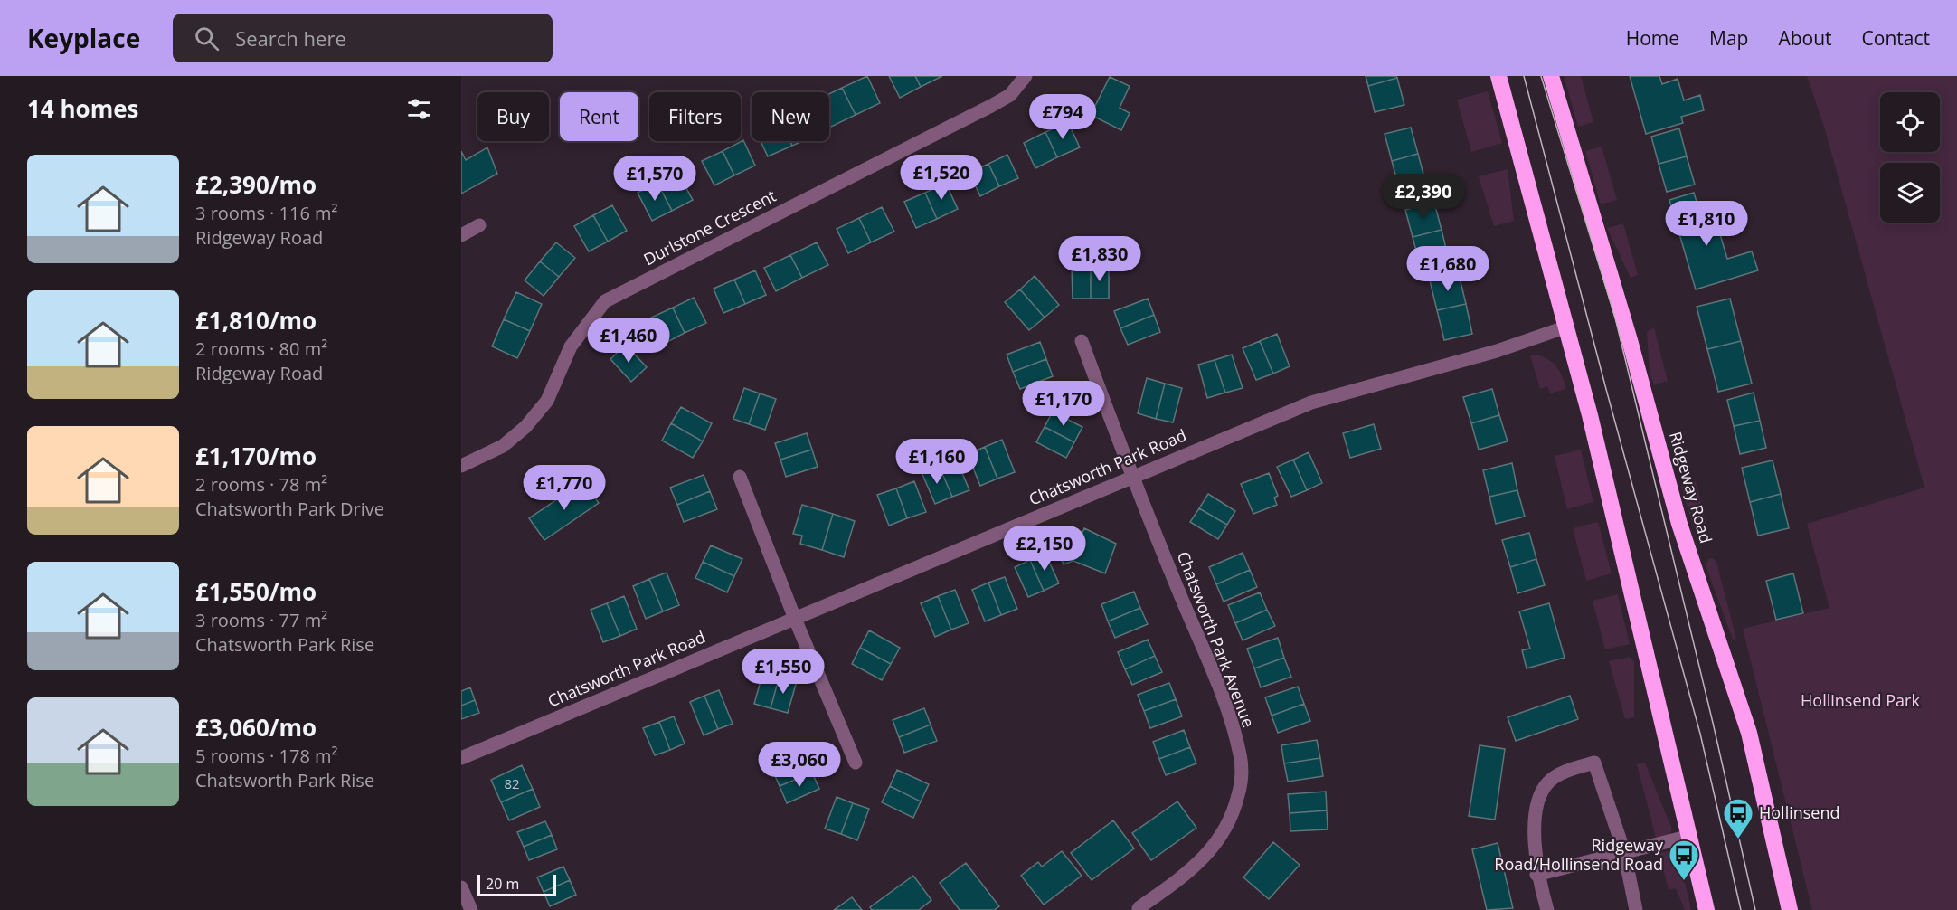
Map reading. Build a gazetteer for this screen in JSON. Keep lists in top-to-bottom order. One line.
{"streets":{"highway":["Ridgeway Road"],"street":["Durlstone Crescent","Chatsworth Park Road","Chatsworth Park Avenue"]},"crossings":[["Chatsworth Park Road","Chatsworth Park Avenue"]],"parks":["Hollinsend Park"],"places":{"bus stop":["Hollinsend","Ridgeway Road/Hollinsend Road"]},"house_numbers":["82"],"scale_bar":"20 m","page":{"header":"Keyplace","search":"Search here","nav":["Home","Map","About","Contact"],"heading":"14 homes","chip":["Buy","Rent","Filters","New"],"price":["£794","£1,520","£1,570","£2,390","£1,810","£1,830","£1,680","£1,460","£1,170","£1,160","£1,770","£2,150","£1,550","£3,060"],"list":[{"name":"£2,390/mo","note":"3 rooms · 116 m² · Ridgeway Road"},{"name":"£1,810/mo","note":"2 rooms · 80 m² · Ridgeway Road"},{"name":"£1,170/mo","note":"2 rooms · 78 m² · Chatsworth Park Drive"},{"name":"£1,550/mo","note":"3 rooms · 77 m² · Chatsworth Park Rise"},{"name":"£3,060/mo","note":"5 rooms · 178 m² · Chatsworth Park Rise"}],"scale":"20 m"}}
